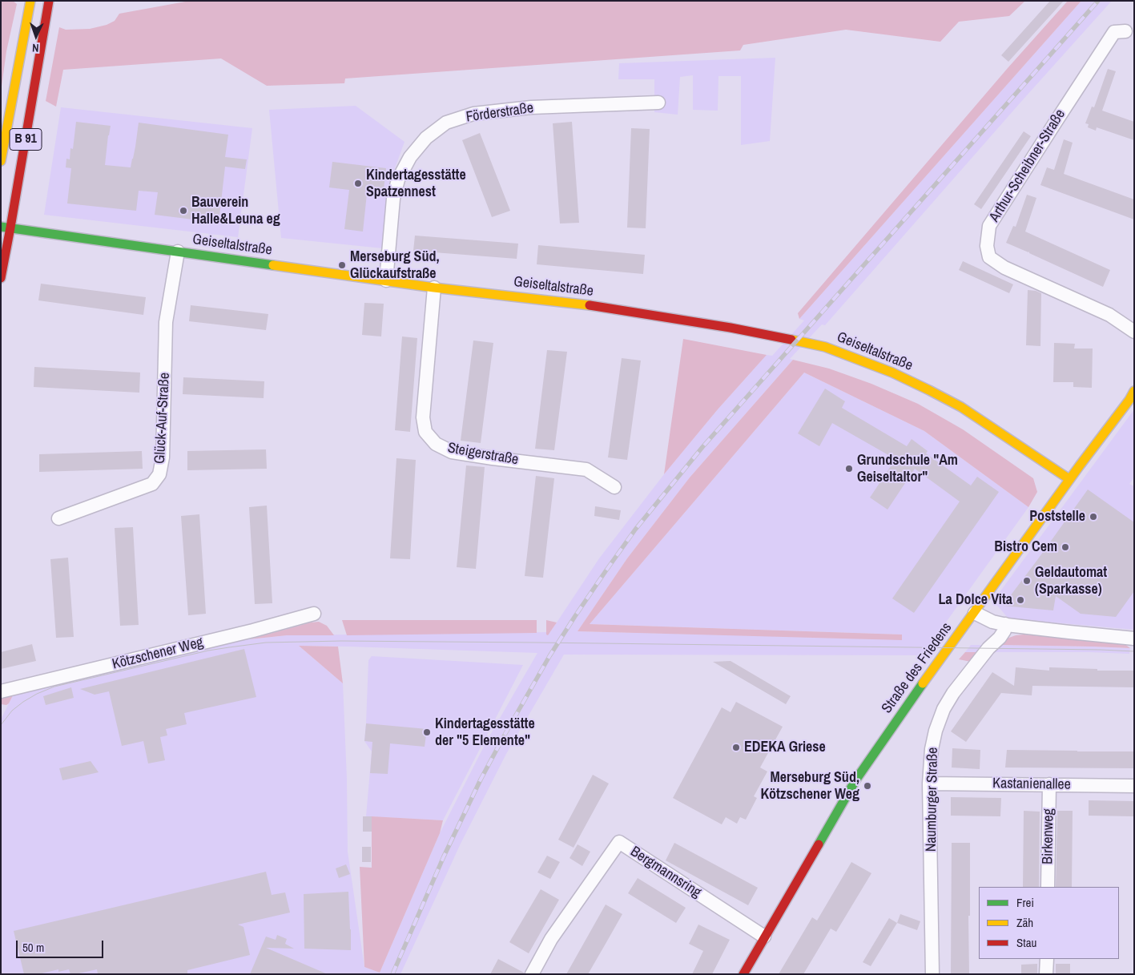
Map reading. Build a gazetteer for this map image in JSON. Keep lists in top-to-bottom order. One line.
{"streets":{"street":["Förderstraße","B 91","Arthur-Scheibner-Straße","Geiseltalstraße","Glück-Auf-Straße","Steigerstraße","Kötzschener Weg","Straße des Friedens","Kastanienallee","Naumburger Straße","Birkenweg","Bergmannsring"]},"crossings":[["Förderstraße","Geiseltalstraße"],["B 91","Geiseltalstraße"],["Geiseltalstraße","Glück-Auf-Straße"],["Geiseltalstraße","Steigerstraße"],["Geiseltalstraße","Straße des Friedens"],["Straße des Friedens","Bergmannsring"],["Kastanienallee","Naumburger Straße"],["Kastanienallee","Birkenweg"]],"places":["Kindertagesstätte Spatzennest","Bauverein Halle&Leuna eg","Merseburg Süd, Glückaufstraße","Grundschule \"Am Geiseltaltor\"","Poststelle","Bistro Cem","Geldautomat (Sparkasse)","La Dolce Vita","Kindertagesstätte der \"5 Elemente\"","EDEKA Griese","Merseburg Süd, Kötzschener Weg"],"legend":["Frei","Zäh","Stau"],"scale_bar":"50 m","north":"bottom"}
